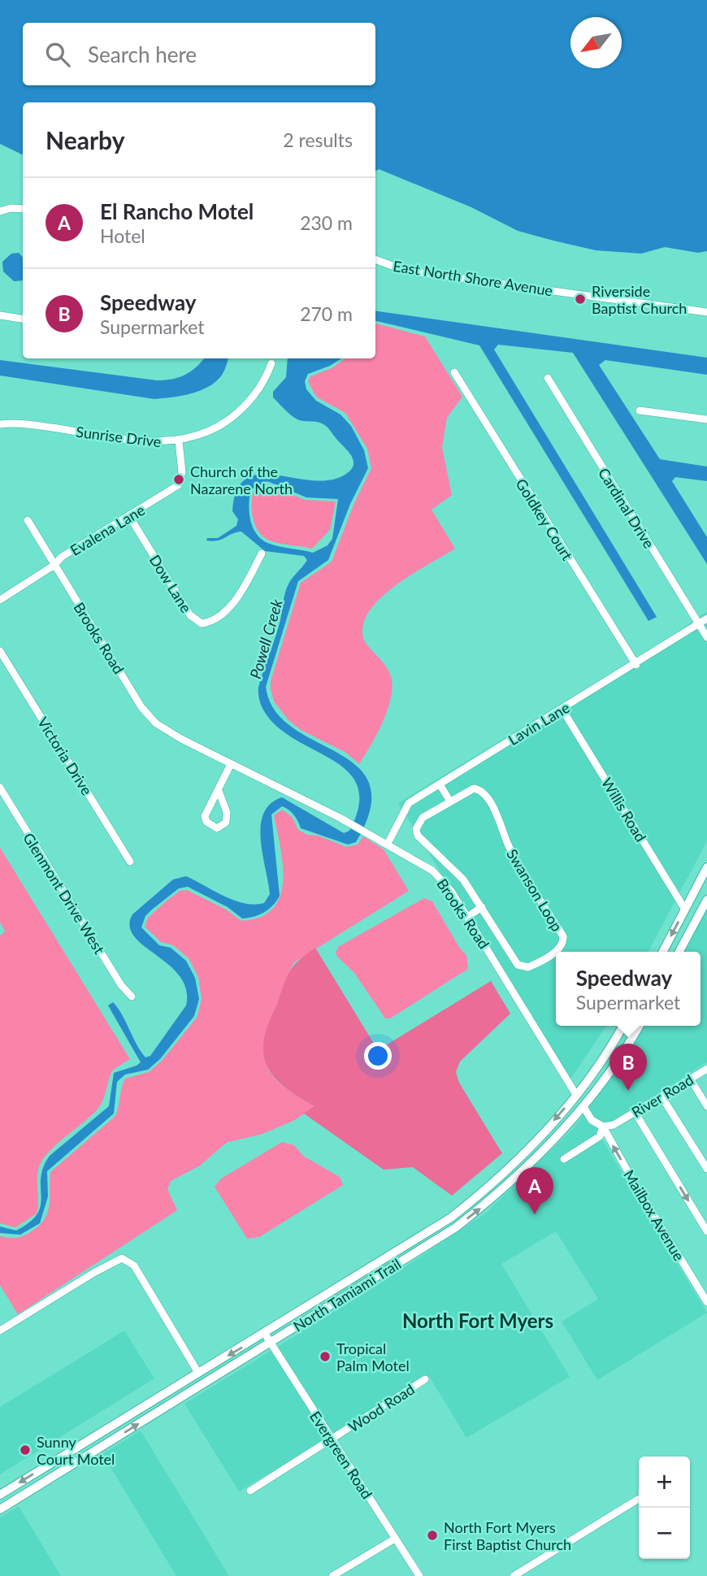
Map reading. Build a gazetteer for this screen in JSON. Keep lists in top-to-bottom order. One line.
{"streets":{"main road":["North Tamiami Trail"],"street":["East North Shore Avenue","Sunrise Drive","Cardinal Drive","Goldkey Court","Evalena Lane","Dow Lane","Brooks Road","Lavin Lane","Victoria Drive","Willis Road","Swanson Loop","Glenmont Drive West","River Road","Mailbox Avenue","Wood Road","Evergreen Road"]},"crossings":[["Sunrise Drive","Evalena Lane"],["Cardinal Drive","Lavin Lane"],["Goldkey Court","Lavin Lane"],["Evalena Lane","Dow Lane"],["Evalena Lane","Brooks Road"],["Brooks Road","Lavin Lane"],["Brooks Road","North Tamiami Trail"],["Lavin Lane","Willis Road"],["River Road","Mailbox Avenue"],["North Tamiami Trail","Evergreen Road"],["Wood Road","Evergreen Road"]],"districts":["North Fort Myers"],"water":["Powell Creek"],"places":["Riverside Baptist Church","Church of the Nazarene North","Tropical Palm Motel","Sunny Court Motel","North Fort Myers First Baptist Church"],"north":"bottom left","page":{"search":"Search here","heading":["Nearby","2 results"],"list":[{"mark":"A","name":"El Rancho Motel","note":"Hotel","value":"230 m"},{"mark":"B","name":"Speedway","note":"Supermarket","value":"270 m"}],"popup":["Speedway","Supermarket"],"pins":["B","A"],"map_buttons":["+","−"]}}
